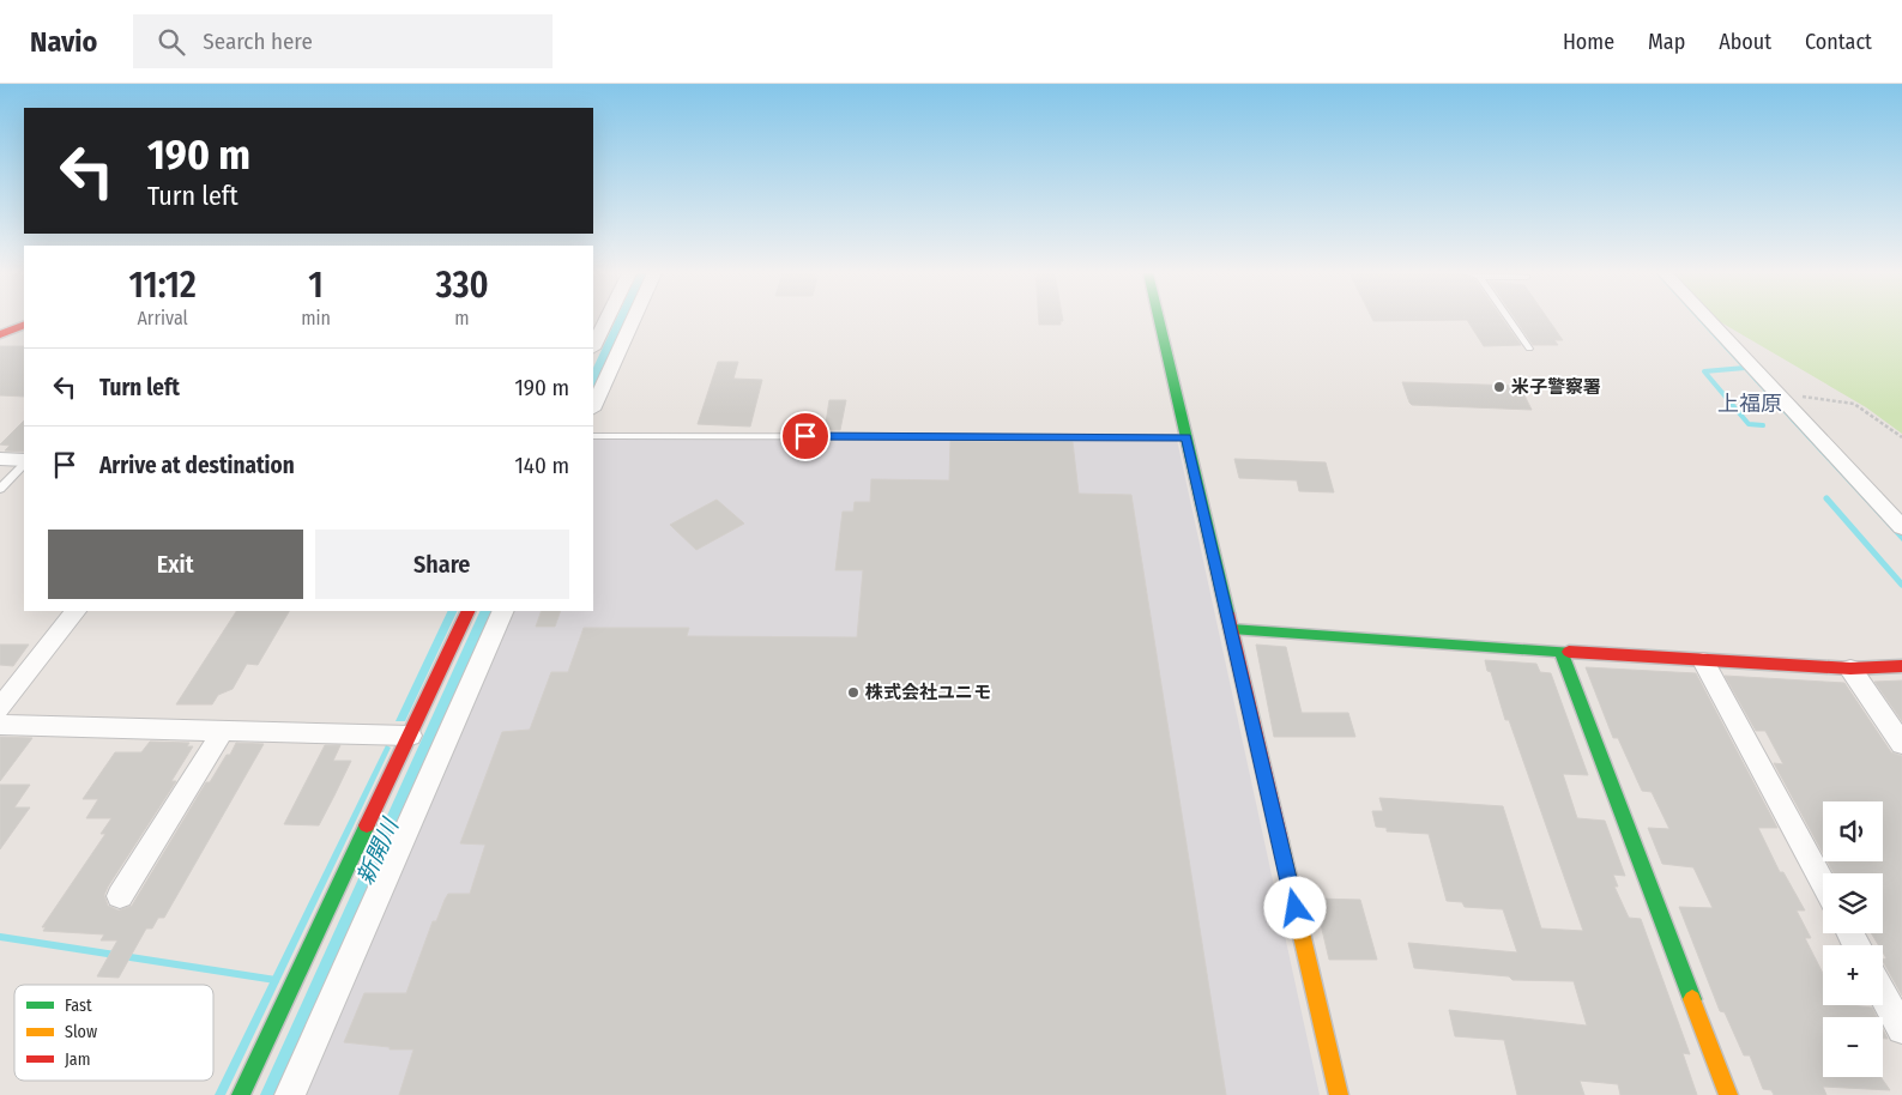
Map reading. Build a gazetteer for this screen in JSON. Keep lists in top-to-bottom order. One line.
{"districts":["上福原"],"water":["新開川"],"places":["米子警察署","株式会社ユニモ"],"legend":["Fast","Slow","Jam"],"page":{"header":"Navio","search":"Search here","nav":["Home","Map","About","Contact"],"turn":["190 m","Turn left"],"eta":["11:12","Arrival","1","min","330","m"],"list":[{"name":"Turn left","value":"190 m"},{"name":"Arrive at destination","value":"140 m"}],"buttons":["Exit","Share"],"map_buttons":["+","−"]}}
